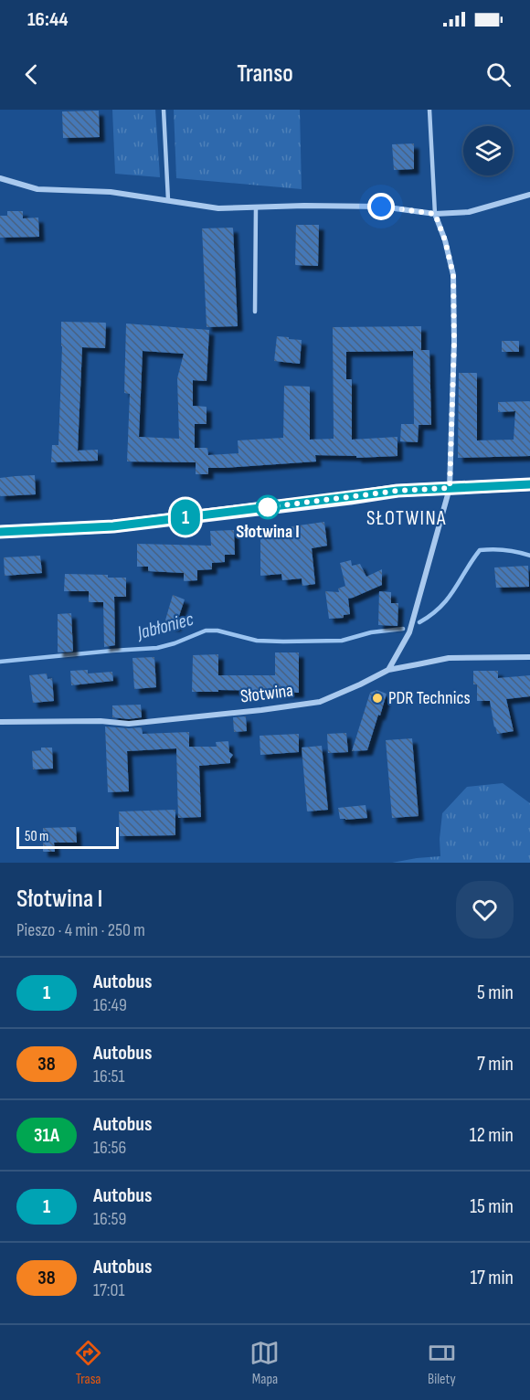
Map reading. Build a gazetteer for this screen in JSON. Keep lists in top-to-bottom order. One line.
{"streets":{"street":["Słotwina"]},"districts":["SŁOTWINA"],"water":["Jabłoniec"],"places":["Słotwina I","PDR Technics"],"lines":["bus line 1"],"scale_bar":"50 m","page":{"status":"16:44","header":"Transo","on_map":"1","scale":"50 m","heading":["Słotwina I","Pieszo · 4 min · 250 m"],"list":[{"mark":"1","name":"Autobus","note":"16:49","value":"5 min"},{"mark":"38","name":"Autobus","note":"16:51","value":"7 min"},{"mark":"31A","name":"Autobus","note":"16:56","value":"12 min"},{"mark":"1","name":"Autobus","note":"16:59","value":"15 min"},{"mark":"38","name":"Autobus","note":"17:01","value":"17 min"}],"tabs":["Trasa","Mapa","Bilety"]}}
